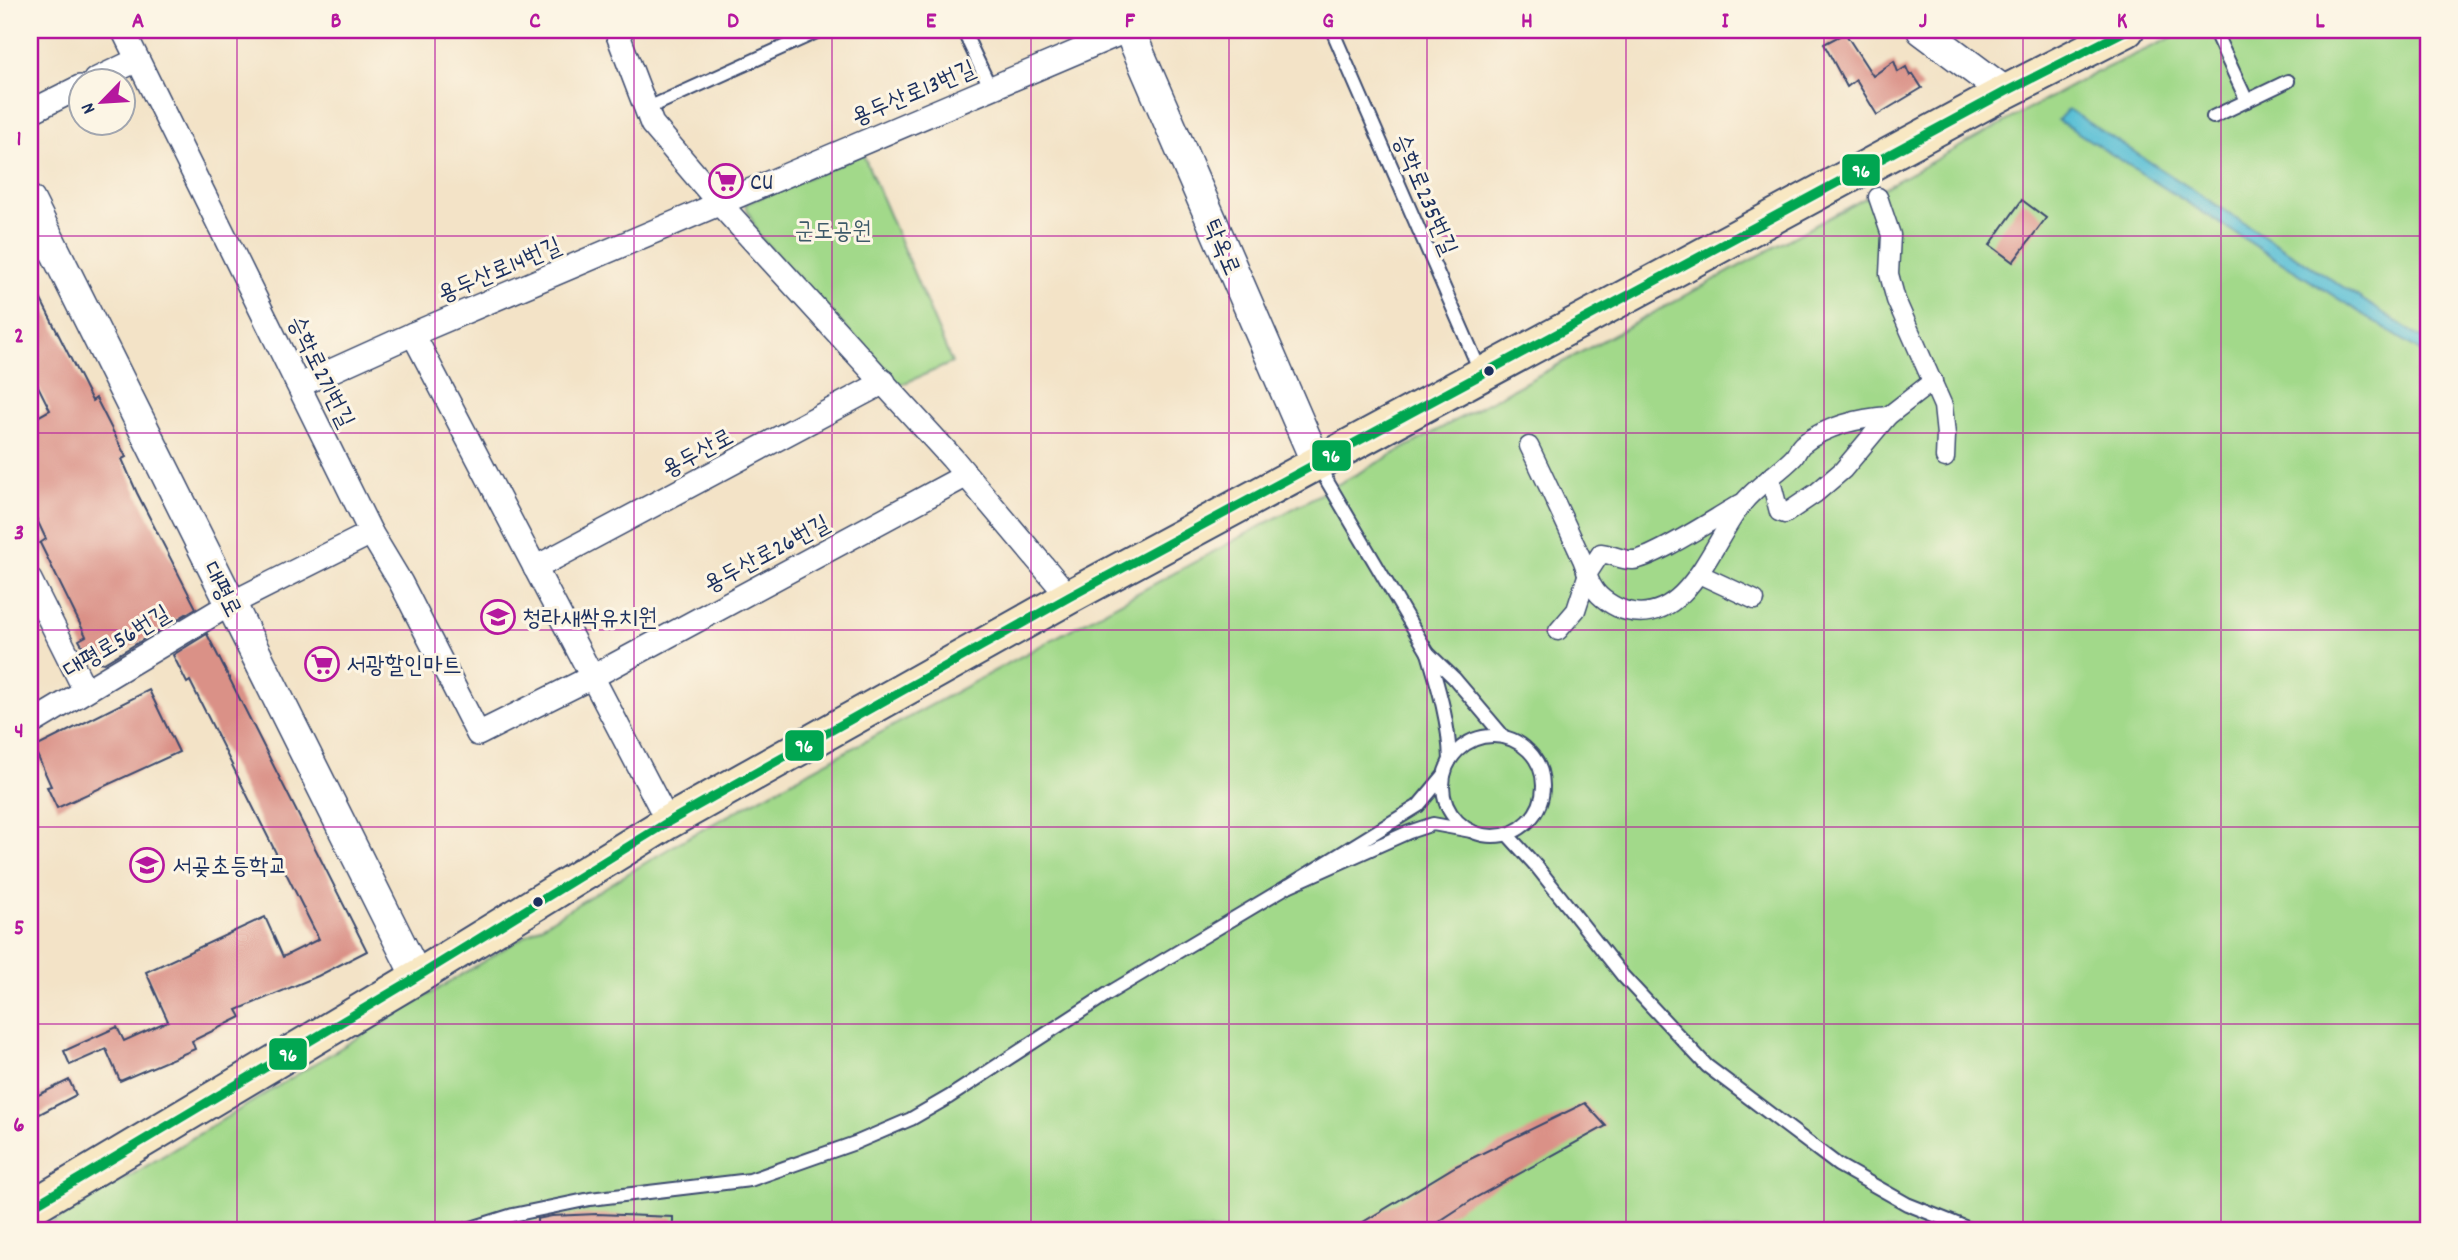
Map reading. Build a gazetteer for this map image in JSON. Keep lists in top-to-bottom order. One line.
{"streets":{"street":["용두산로13번길","탁옥로","용두산로14번길","승학로271번길","용두산로","용두산로26번길","대평로","대평로56번길"],"lane":["승학로235번길"]},"crossings":[["용두산로13번길","탁옥로"],["용두산로13번길","용두산로14번길"],["용두산로14번길","승학로271번길"],["승학로271번길","용두산로26번길"],["승학로271번길","대평로56번길"],["대평로","대평로56번길"]],"parks":["군도공원"],"places":{"supermarket":["CU","서광할인마트"],"school or university":["청라새싹유치원","서곶초등학교"]},"lines":["transit line 96"],"north":"bottom left","grid":{"columns":["A","B","C","D","E","F","G","H","I","J","K","L"],"rows":["1","2","3","4","5","6"]}}
